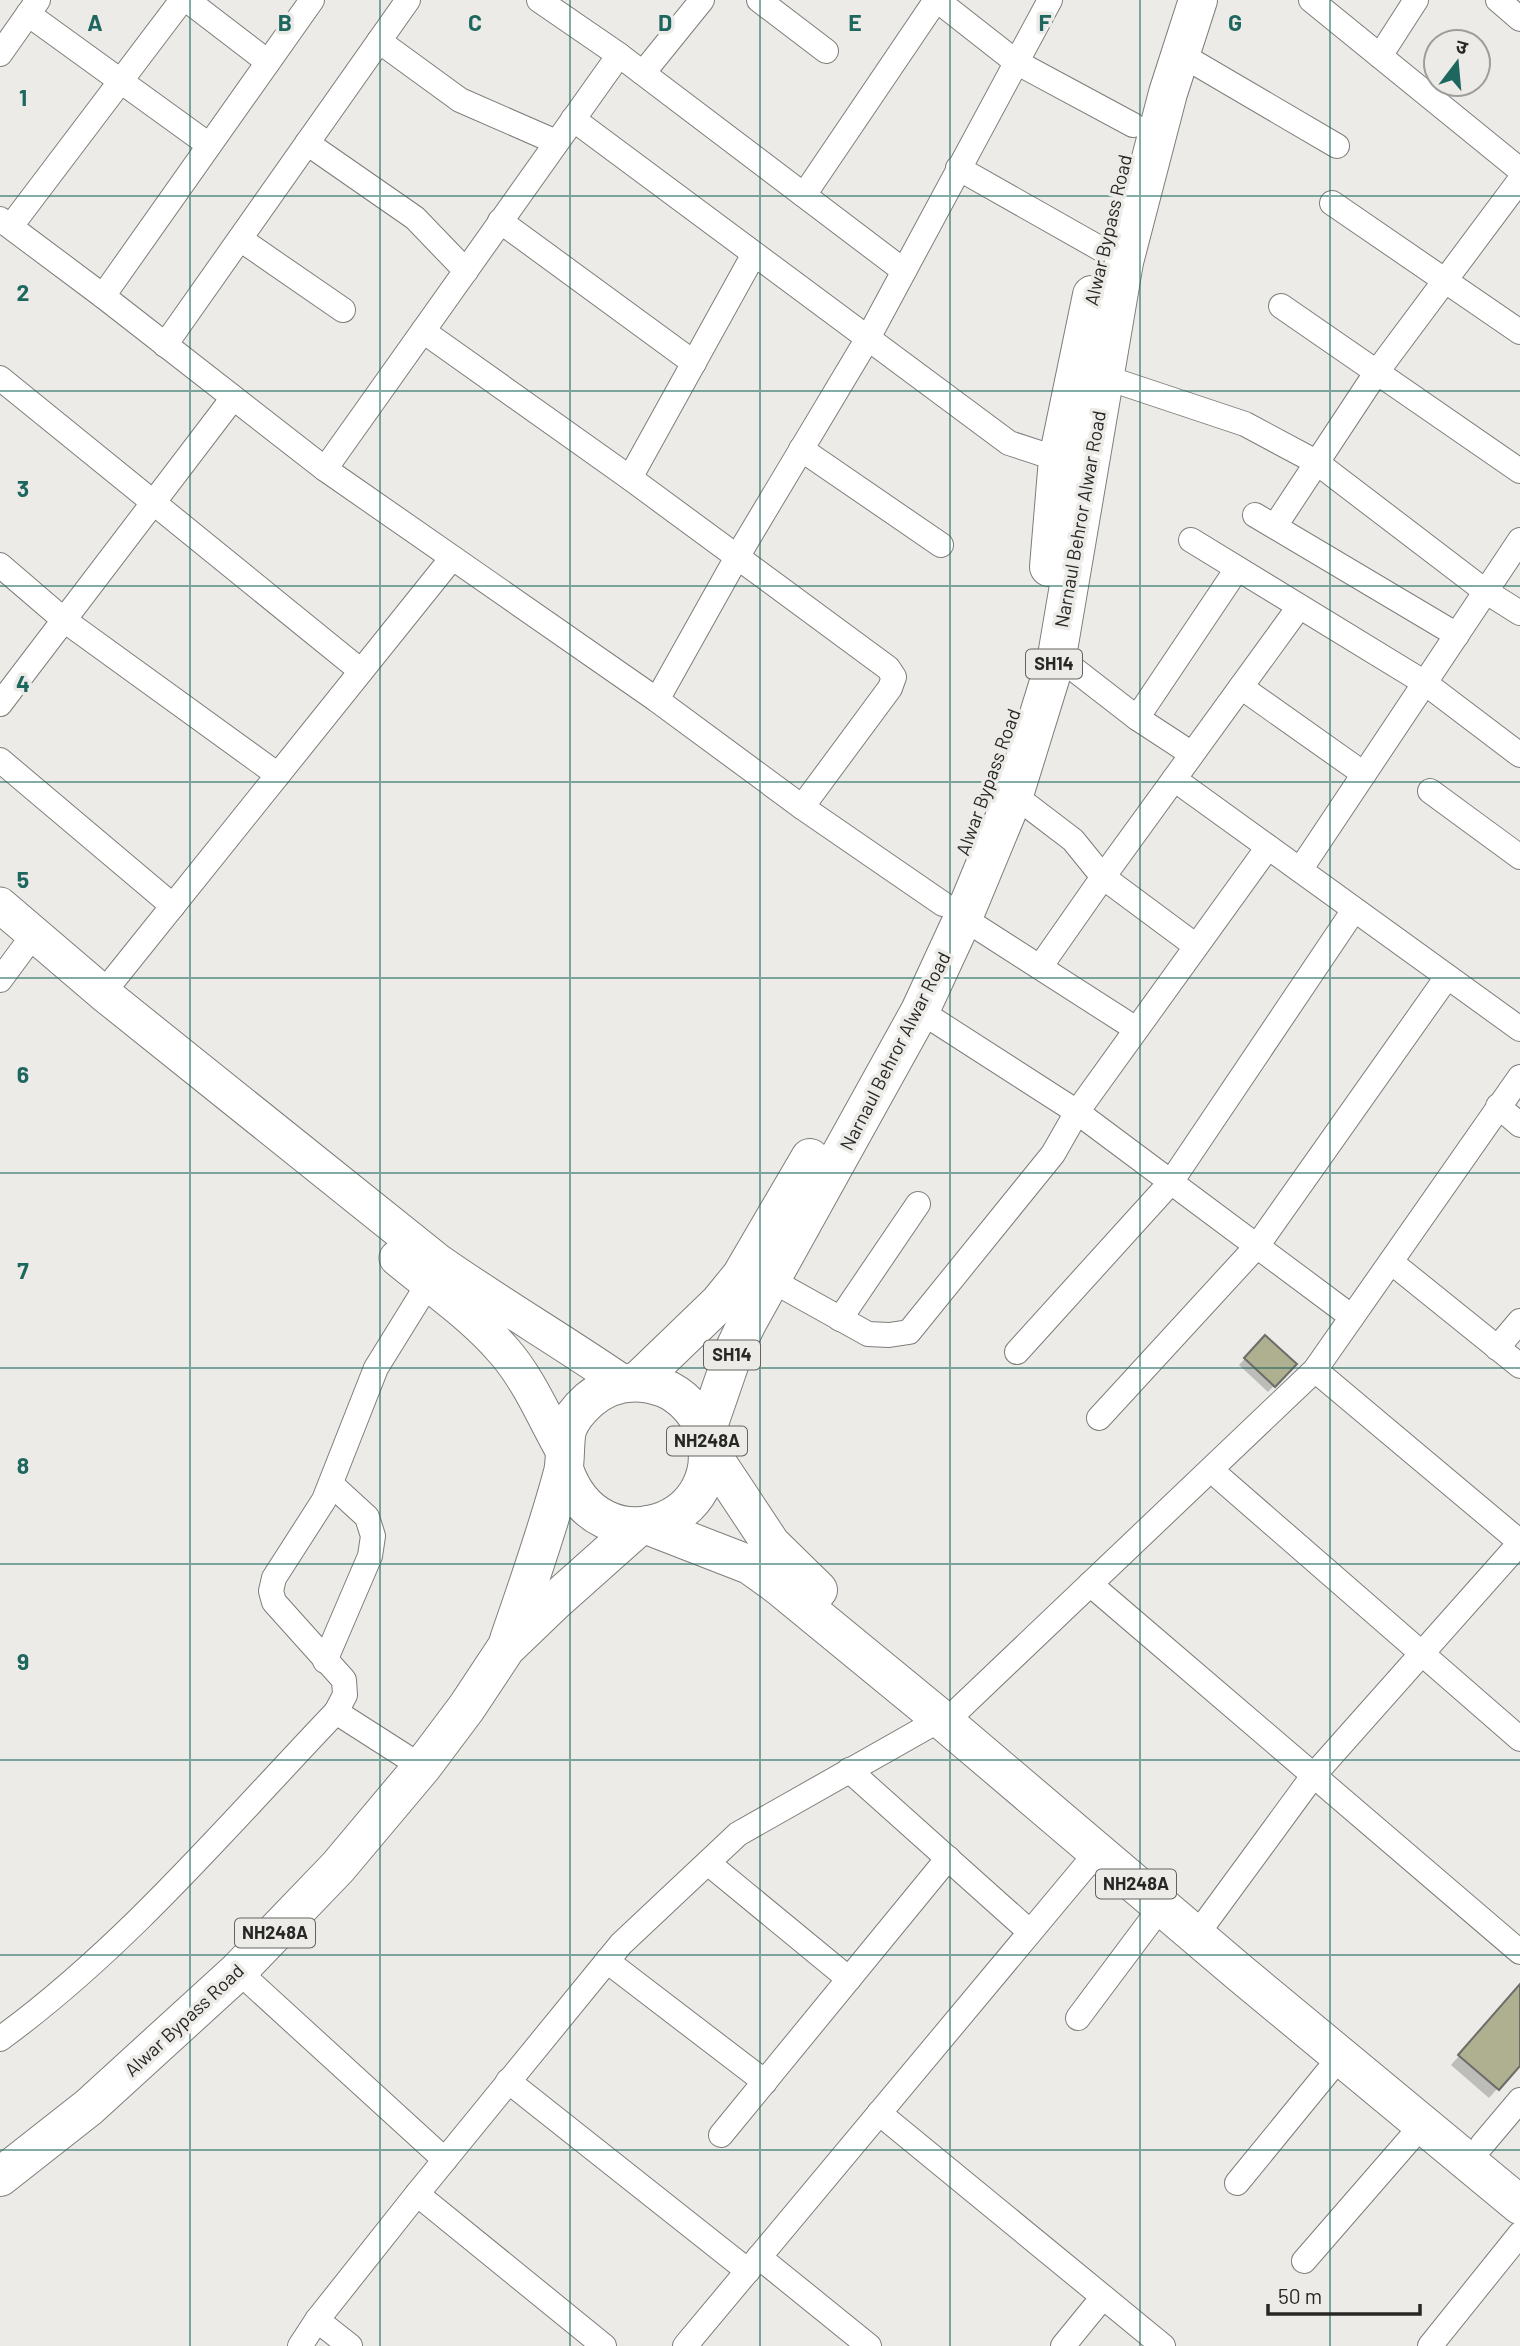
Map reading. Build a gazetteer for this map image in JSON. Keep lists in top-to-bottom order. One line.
{"streets":{"main road":["Alwar Bypass Road","Narnaul Behror Alwar Road","SH14","NH248A"]},"crossings":[["Alwar Bypass Road","Narnaul Behror Alwar Road"],["Alwar Bypass Road","SH14"],["Alwar Bypass Road","NH248A"],["Narnaul Behror Alwar Road","SH14"],["SH14","NH248A"]],"scale_bar":"50 m","north":"top","grid":{"columns":["A","B","C","D","E","F","G"],"rows":["1","2","3","4","5","6","7","8","9"]}}
